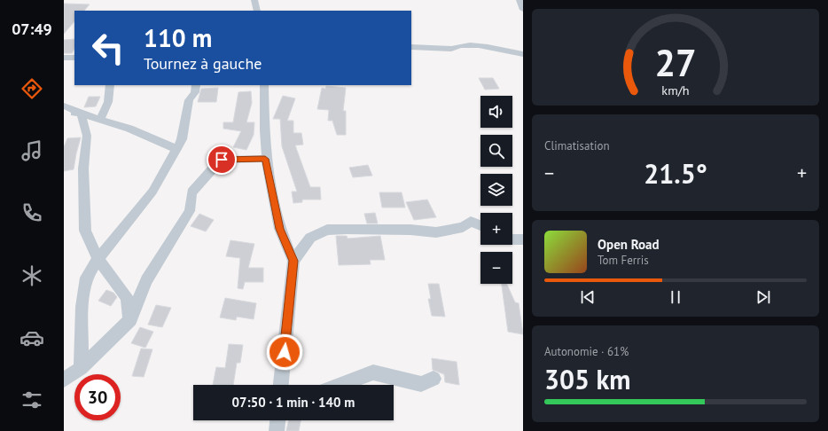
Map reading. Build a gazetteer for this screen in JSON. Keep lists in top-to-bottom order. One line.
{"page":{"tabs":"07:49","turn":["110 m","Tournez à gauche"],"map_buttons":["+","−"],"tile":["Climatisation",["Autonomie · 61%","305 km"]],"heat":["−","21.5°","+"],"song":["Open Road","Tom Ferris"],"limit":"30","trip":"07:50 · 1 min · 140 m","gauge":["27","km/h"]}}
